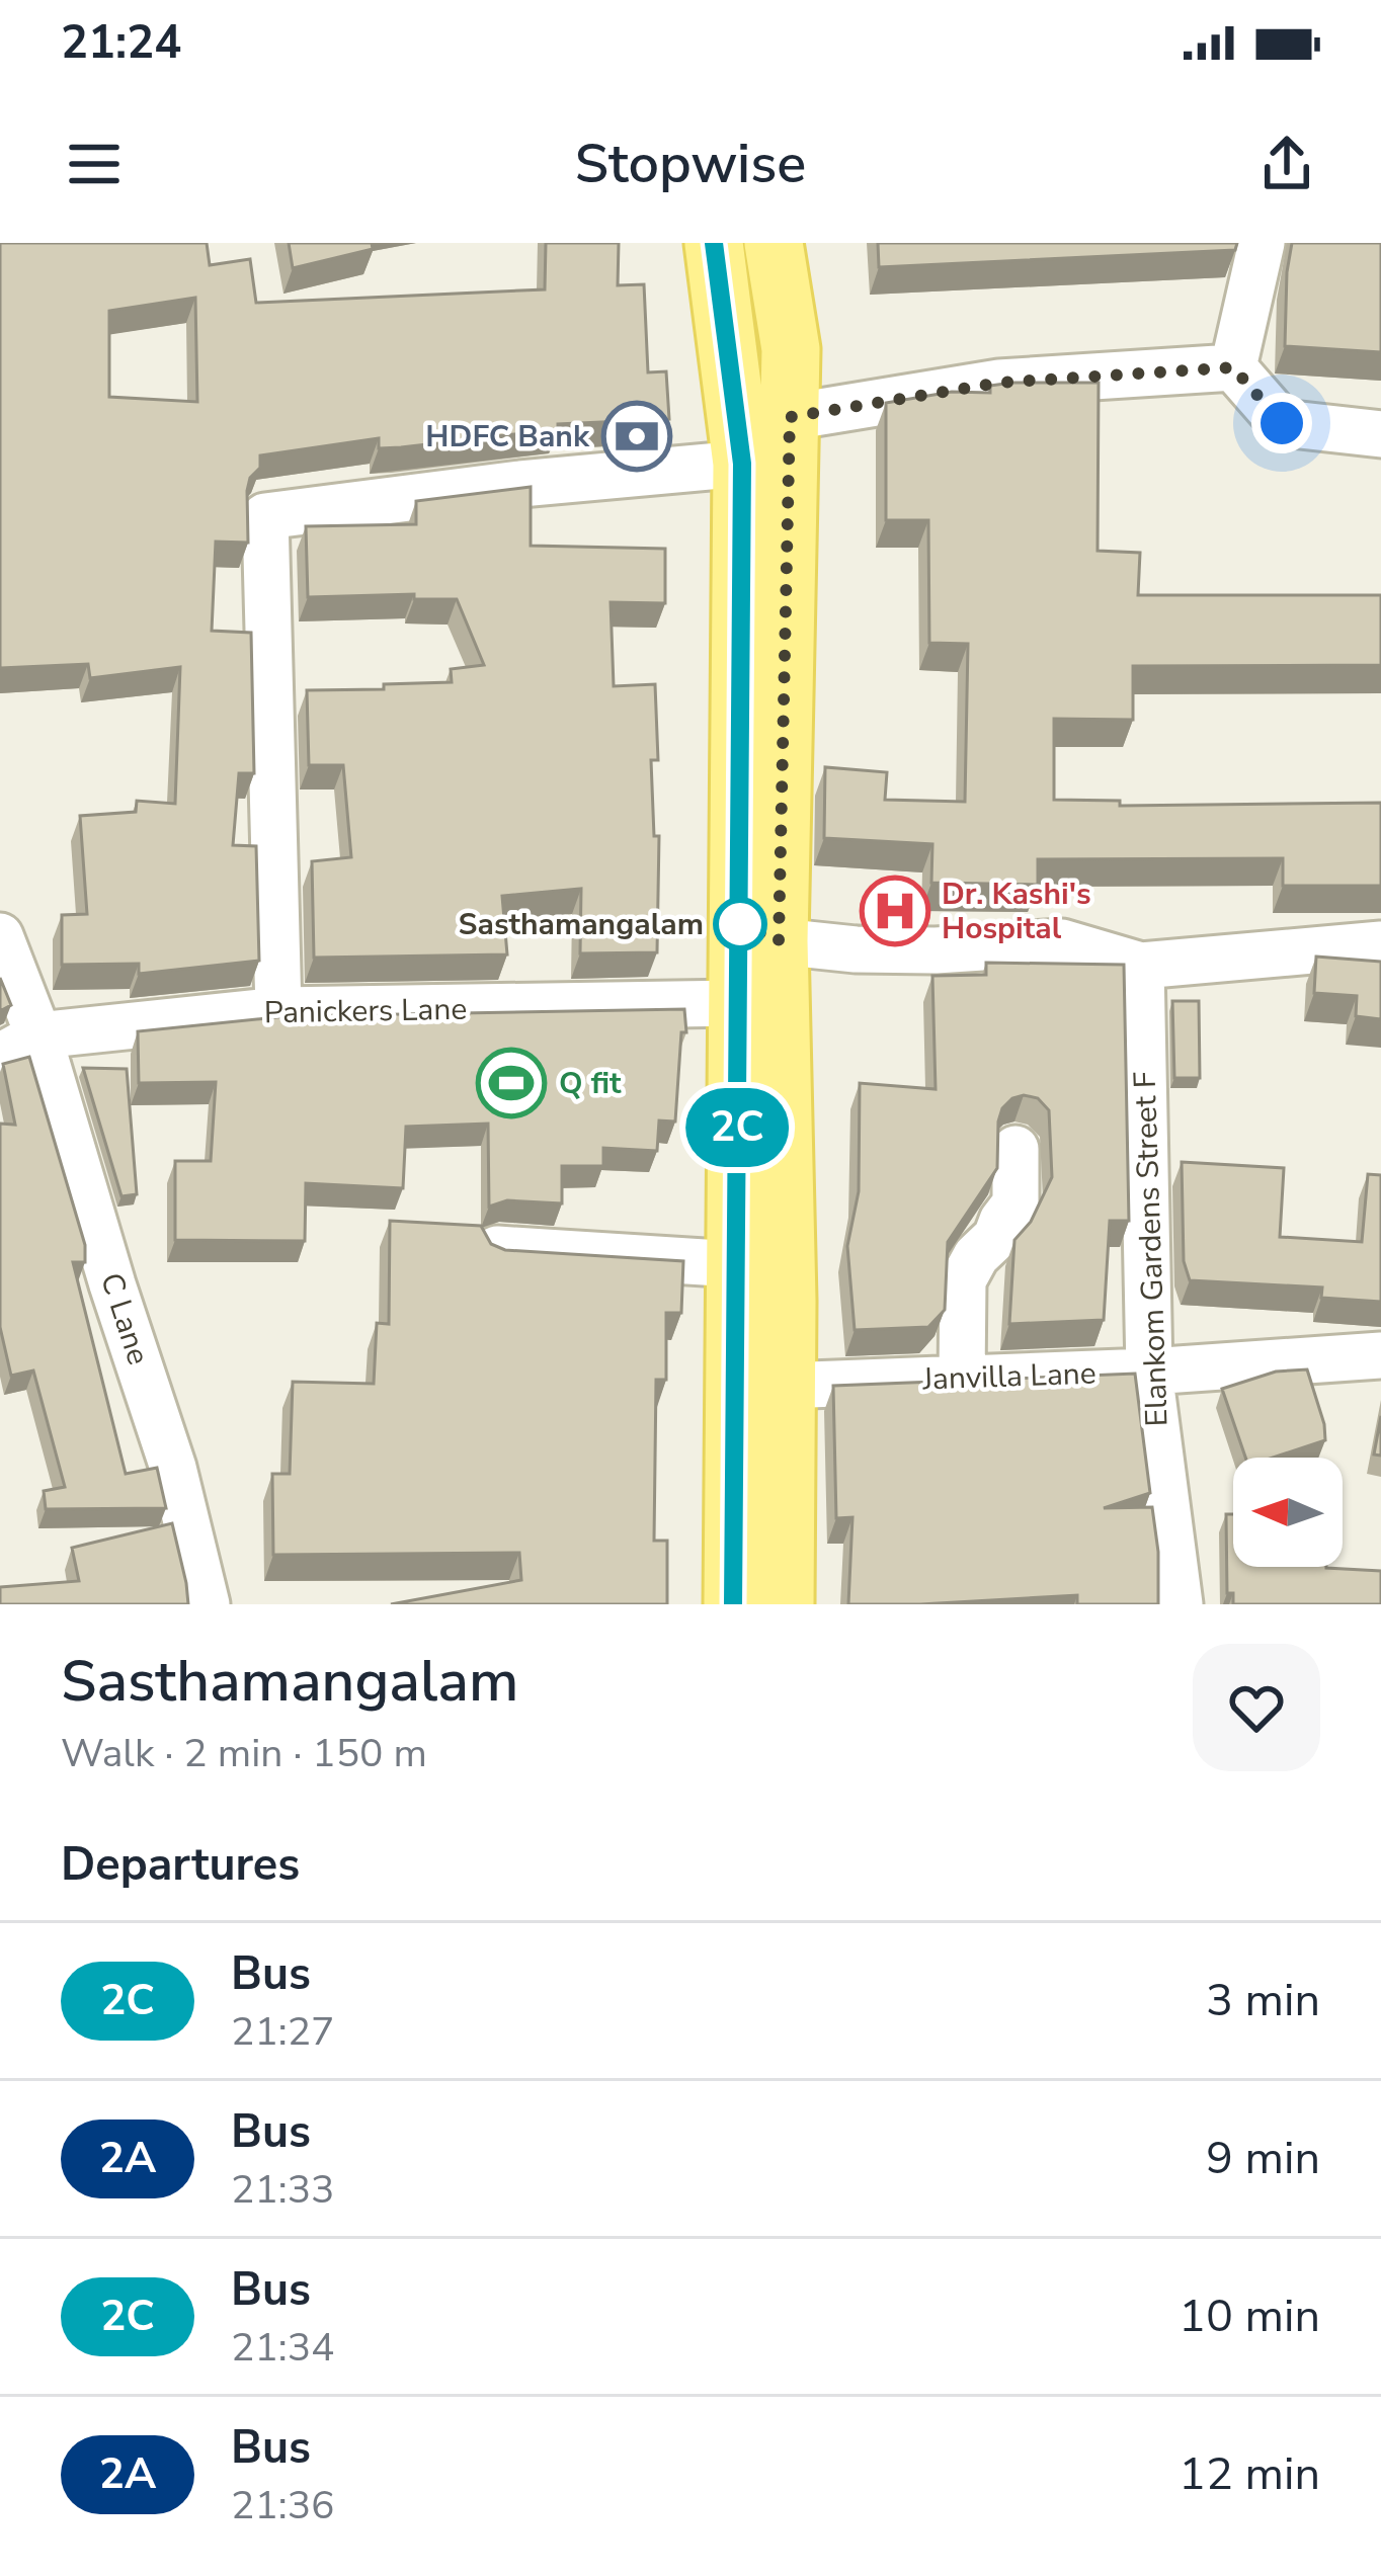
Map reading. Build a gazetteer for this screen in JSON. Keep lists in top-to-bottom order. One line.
{"streets":{"street":["Panickers Lane","Elankom Gardens Street F","C Lane","Janvilla Lane"]},"crossings":[["Panickers Lane","C Lane"],["Elankom Gardens Street F","Janvilla Lane"]],"places":{"bank":["HDFC Bank"],"hospital":["Dr. Kashi's Hospital"],"other":["Sasthamangalam"],"sports":["Q fit"]},"lines":["bus line 2C"],"north":"left","page":{"status":"21:24","header":"Stopwise","on_map":"2C","heading":[["Sasthamangalam","Walk · 2 min · 150 m"],"Departures"],"list":[{"mark":"2C","name":"Bus","note":"21:27","value":"3 min"},{"mark":"2A","name":"Bus","note":"21:33","value":"9 min"},{"mark":"2C","name":"Bus","note":"21:34","value":"10 min"},{"mark":"2A","name":"Bus","note":"21:36","value":"12 min"}]}}
